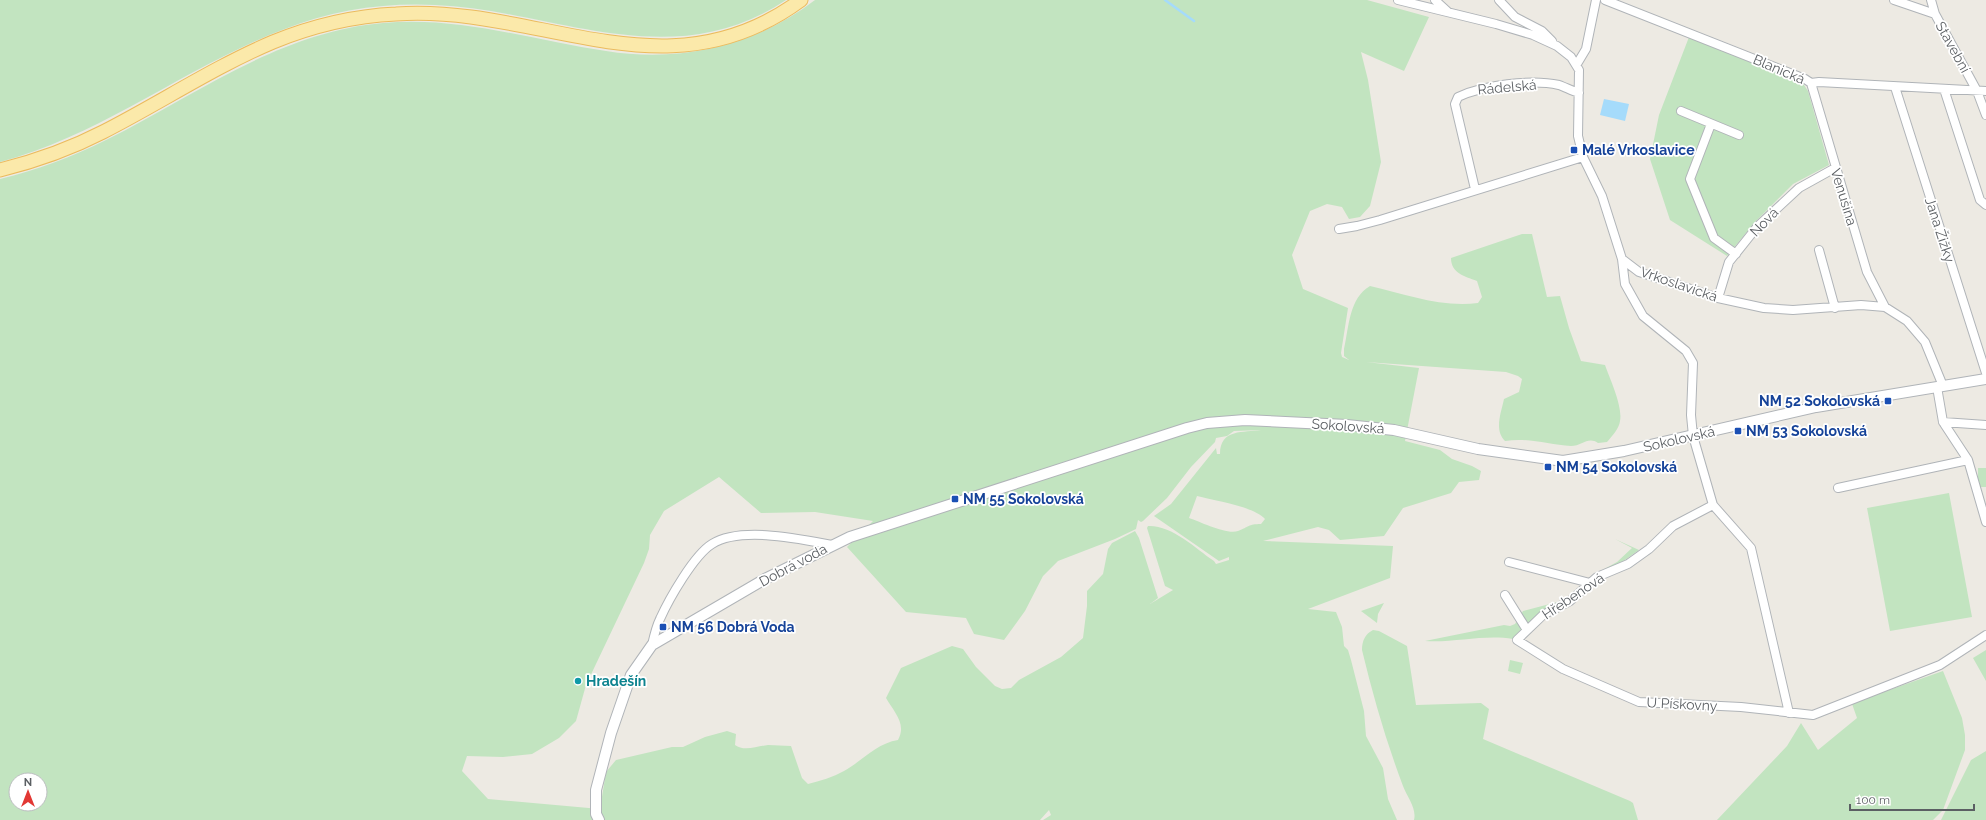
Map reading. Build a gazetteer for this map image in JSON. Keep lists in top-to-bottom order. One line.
{"streets":{"street":["Stavební","Blanická","Rádelská","Venušina","Nová","Jana Žižky","Vrkoslavická","Sokolovská","Dobrá voda","Hřebenová","U Pískovny"]},"crossings":[["Stavební","Blanická"],["Blanická","Venušina"],["Blanická","Jana Žižky"],["Venušina","Nová"],["Venušina","Vrkoslavická"],["Nová","Vrkoslavická"],["Vrkoslavická","Sokolovská"],["Sokolovská","Dobrá voda"],["Hřebenová","U Pískovny"]],"places":{"transit":["Malé Vrkoslavice","NM 52 Sokolovská","NM 53 Sokolovská","NM 54 Sokolovská","NM 55 Sokolovská","NM 56 Dobrá Voda"],"other":["Hradešín"]},"scale_bar":"100 m","north":"top"}
